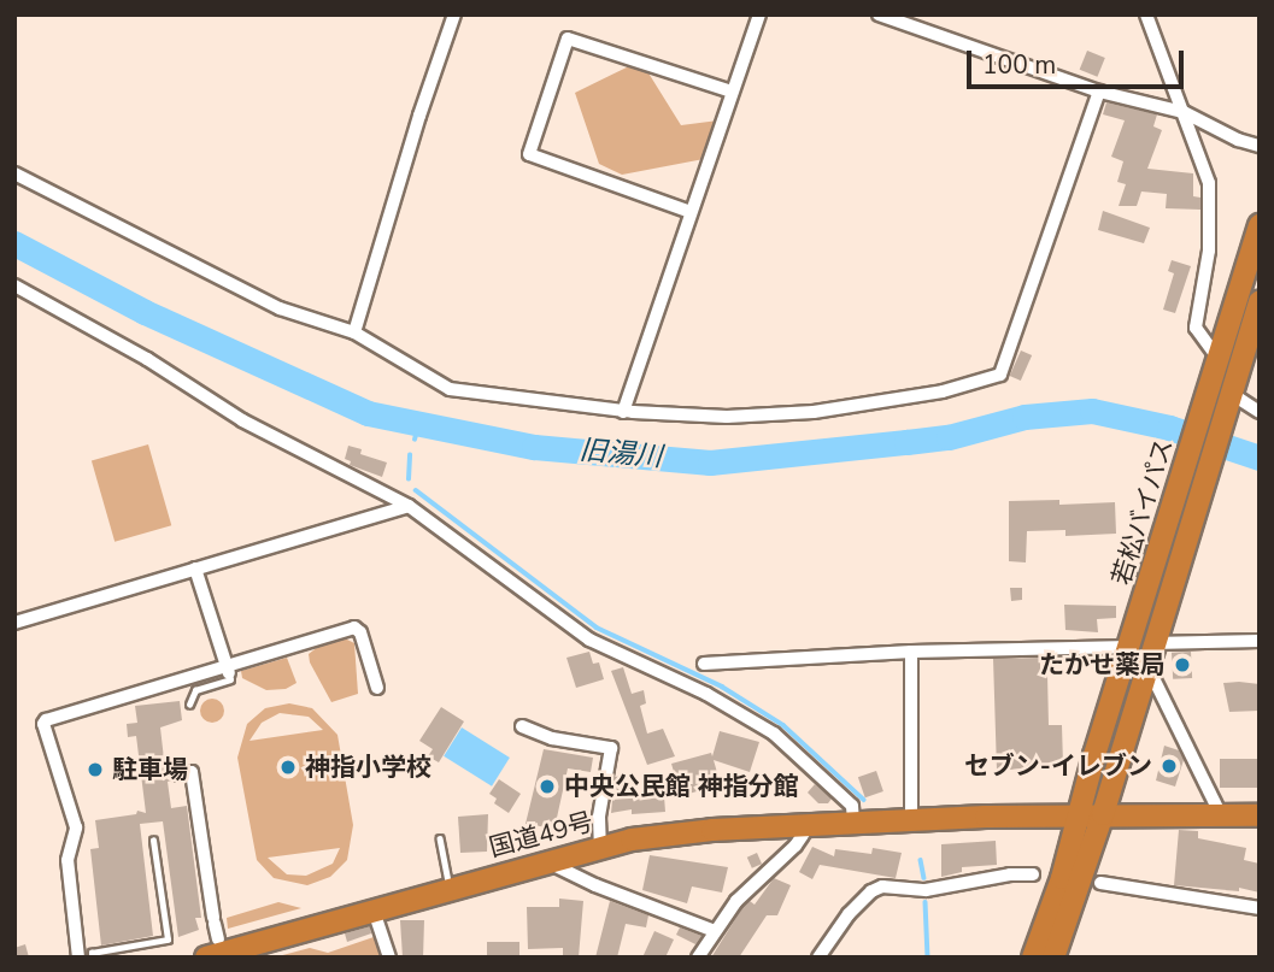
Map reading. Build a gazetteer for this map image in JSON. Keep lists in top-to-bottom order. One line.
{"streets":{"highway":["若松バイパス","国道49号"]},"crossings":[["若松バイパス","国道49号"]],"water":["旧湯川"],"places":["たかせ薬局","セブン-イレブン","神指小学校","駐車場","中央公民館 神指分館"],"scale_bar":"100 m"}
